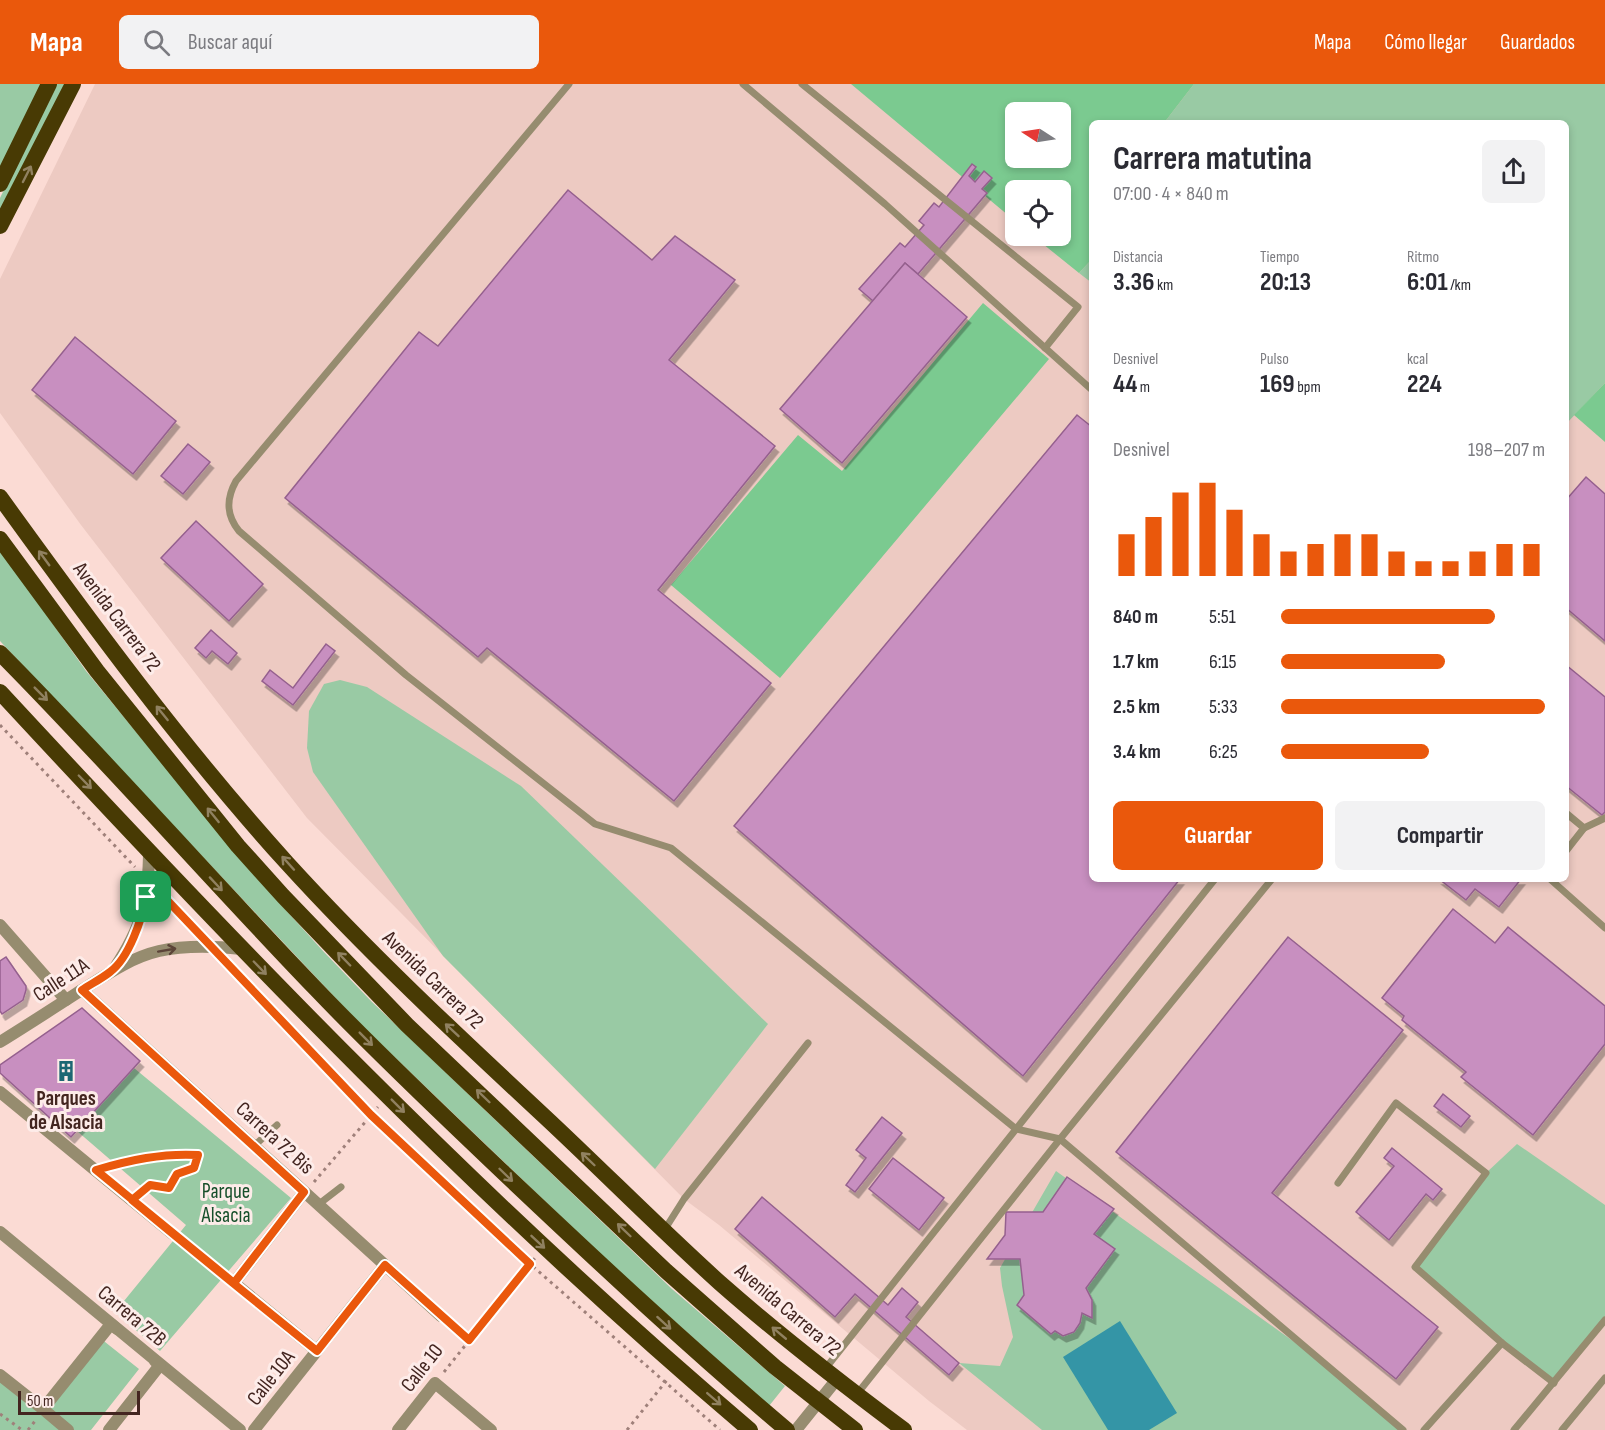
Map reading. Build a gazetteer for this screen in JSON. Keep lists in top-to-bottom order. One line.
{"streets":{"highway":["Avenida Carrera 72"],"street":["Calle 11A","Carrera 72 Bis","Carrera 72B","Calle 10","Calle 10A"]},"crossings":[["Calle 11A","Carrera 72 Bis"],["Carrera 72 Bis","Calle 10A"]],"parks":["Parque Alsacia"],"places":{"building":["Parques de Alsacia"]},"scale_bar":"50 m","north":"left","page":{"header":"Mapa","search":"Buscar aquí","nav":["Mapa","Cómo llegar","Guardados"],"heading":["Carrera matutina","07:00 · 4 × 840 m"],"stats":[["Distancia","3.36 km"],["Tiempo","20:13"],["Ritmo","6:01 /km"],["Desnivel","44 m"],["Pulso","169 bpm"],["kcal","224"]],"chart":["Desnivel","198–207 m"],"list":[{"name":"840 m","note":"5:51"},{"name":"1.7 km","note":"6:15"},{"name":"2.5 km","note":"5:33"},{"name":"3.4 km","note":"6:25"}],"buttons":["Guardar","Compartir"],"scale":"50 m"}}
